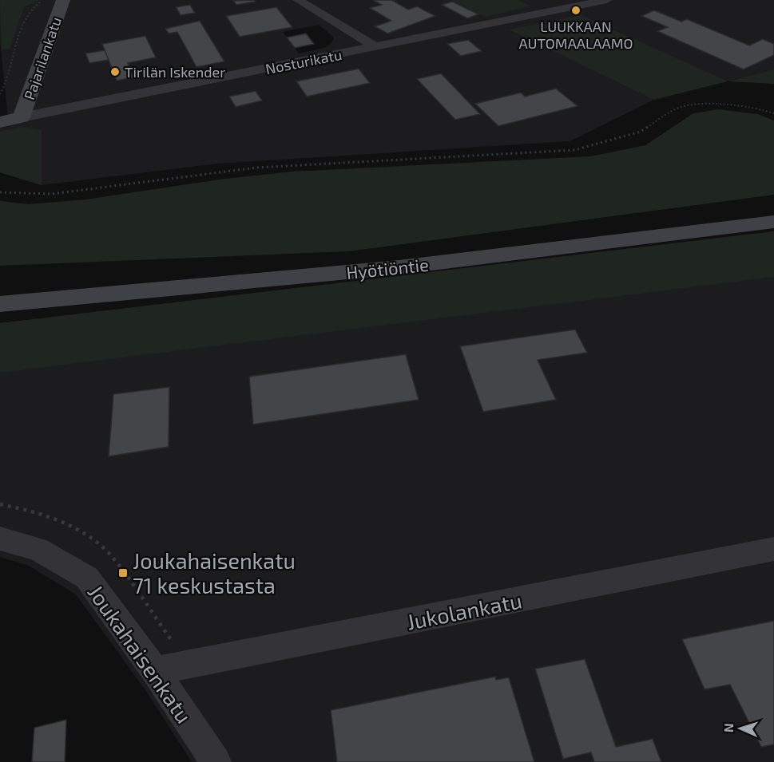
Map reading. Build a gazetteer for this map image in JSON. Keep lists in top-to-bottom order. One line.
{"streets":{"main road":["Pajarilankatu","Nosturikatu","Hyötiöntie"],"street":["Jukolankatu","Joukahaisenkatu"]},"crossings":[["Pajarilankatu","Nosturikatu"],["Jukolankatu","Joukahaisenkatu"]],"places":{"other":["LUUKKAAN AUTOMAALAAMO","Tirilän Iskender"],"transit":["Joukahaisenkatu 71 keskustasta"]},"north":"left"}
